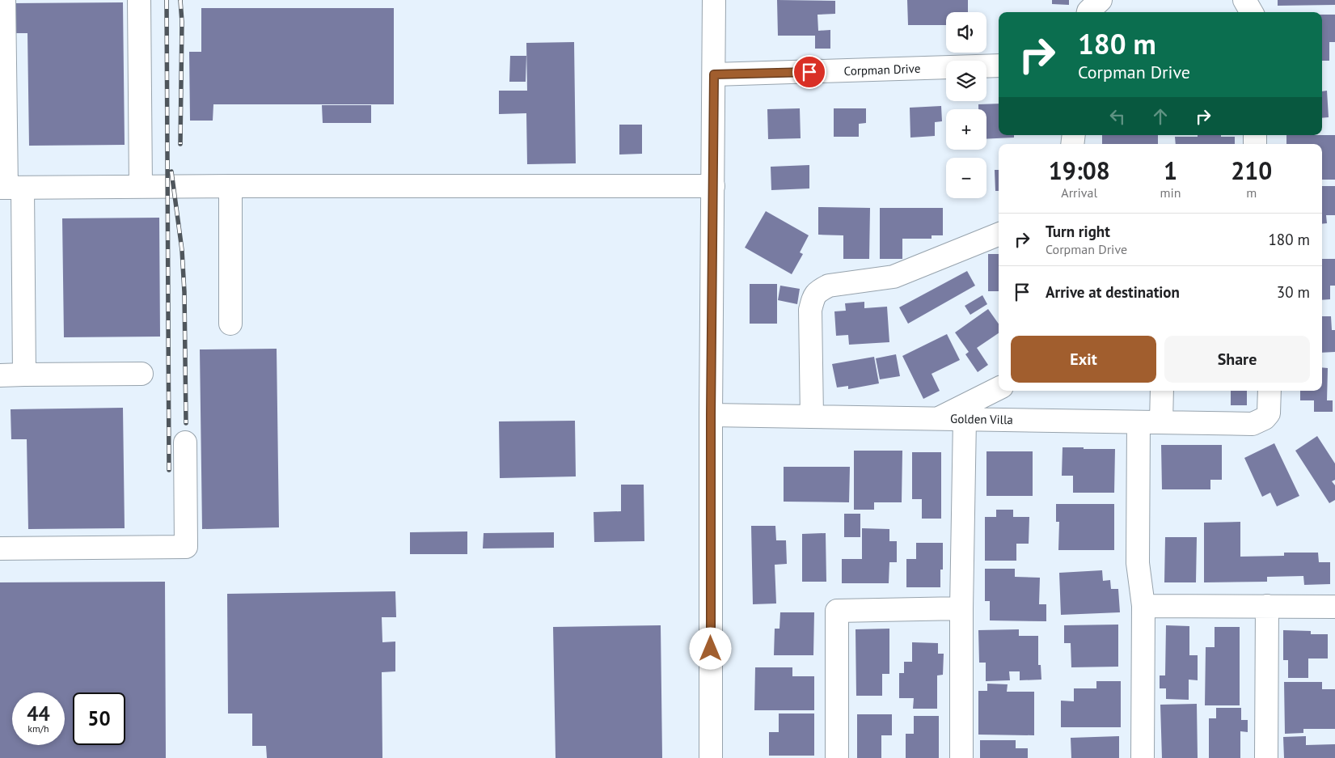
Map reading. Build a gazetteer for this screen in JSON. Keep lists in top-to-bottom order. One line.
{"streets":{"street":["Corpman Drive","Golden Villa"]},"page":{"map_buttons":["+","−"],"turn":["180 m","Corpman Drive"],"eta":["19:08","Arrival","1","min","210","m"],"list":[{"name":"Turn right","note":"Corpman Drive","value":"180 m"},{"name":"Arrive at destination","value":"30 m"}],"buttons":["Exit","Share"],"speed":"44 km/h","limit":"50"}}
